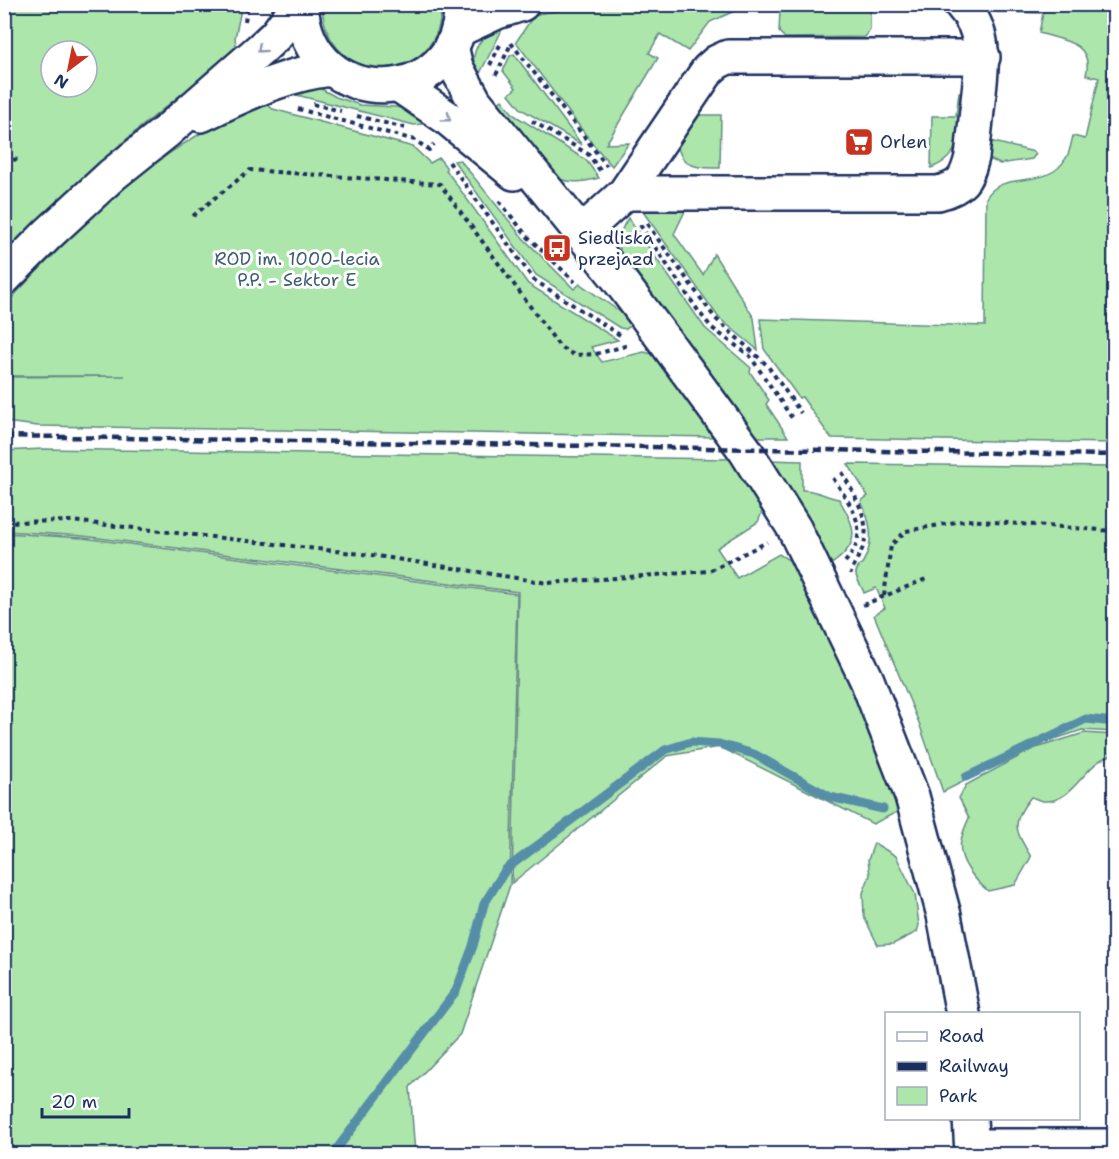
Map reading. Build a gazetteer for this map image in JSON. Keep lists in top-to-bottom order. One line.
{"parks":["ROD im. 1000-lecia P.P. - Sektor E"],"places":{"supermarket":["Orlen"],"bus stop":["Siedliska przejazd"]},"legend":["Road","Railway","Park"],"scale_bar":"20 m","north":"bottom left"}
